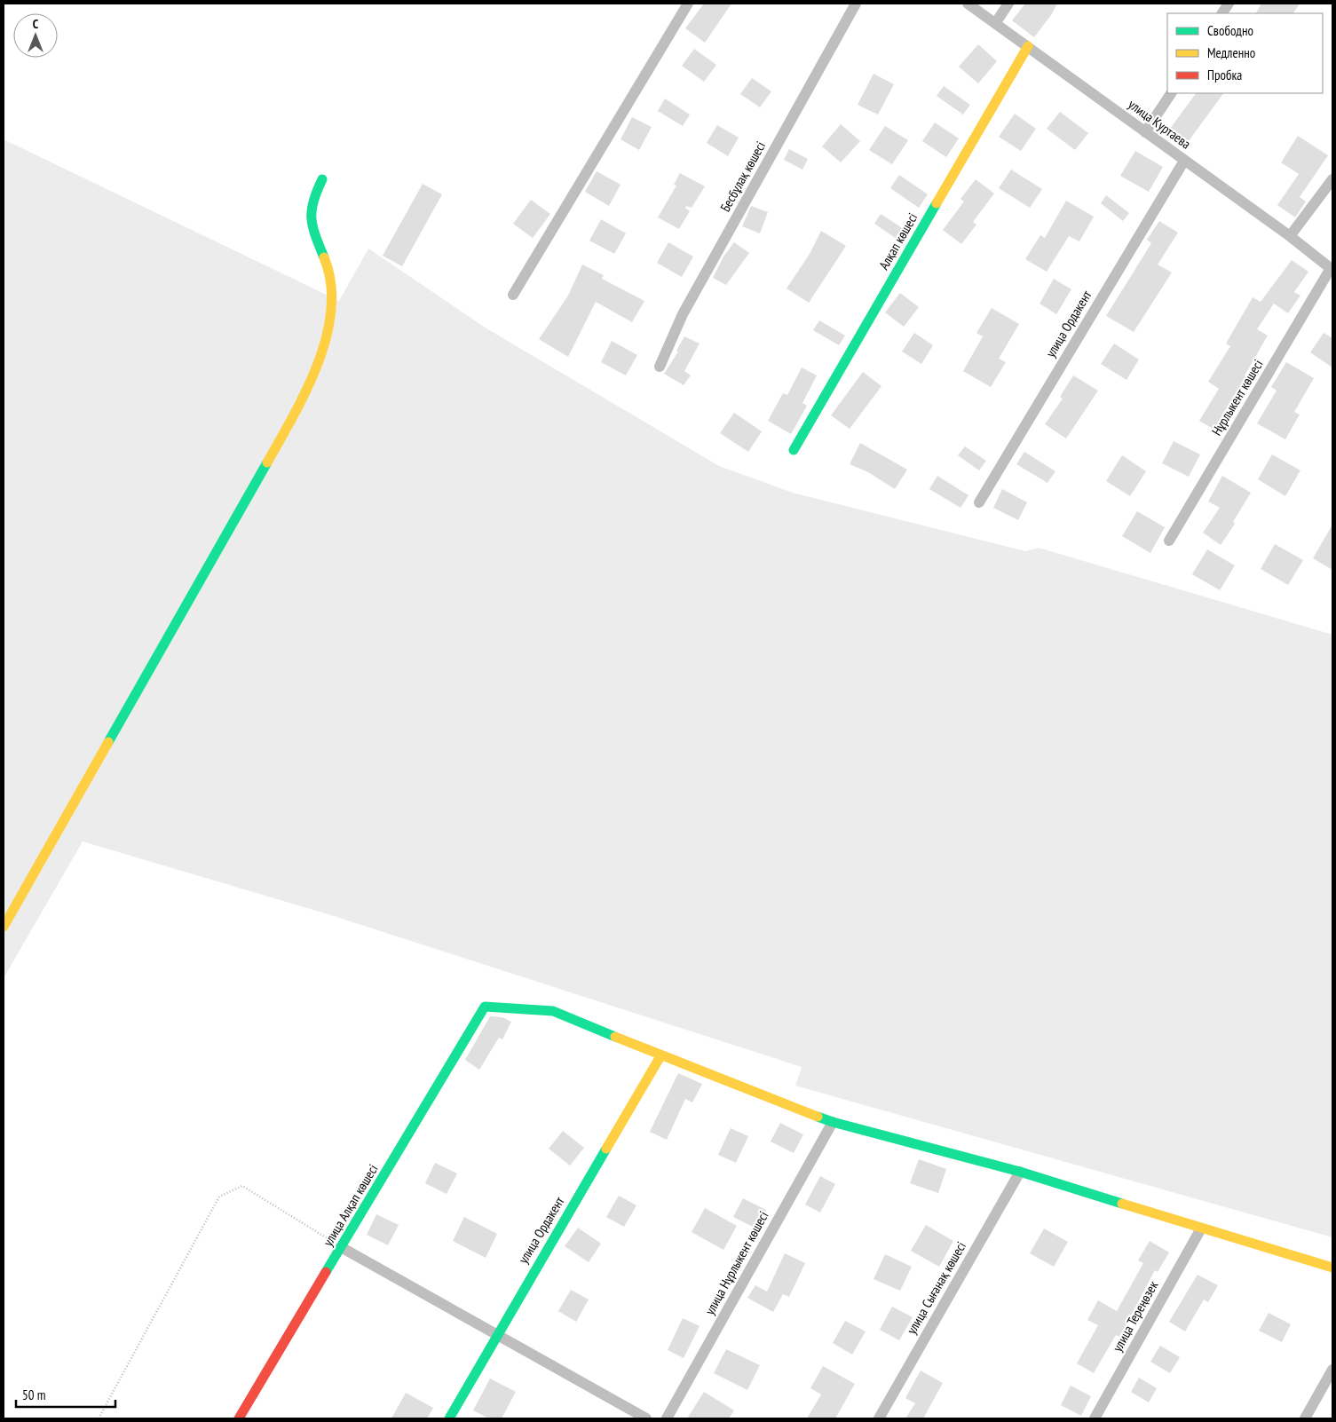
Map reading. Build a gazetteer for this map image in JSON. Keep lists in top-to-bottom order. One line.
{"streets":{"street":["улица Куртаева","Бесбұлақ көшесі","Алқап көшесі","улица Ордакент","Нұрлыкент көшесі","улица Алқап көшесі","улица Нұрлыкент көшесі","улица Сығанақ көшесі","улица Тереңөзек"]},"crossings":[["улица Куртаева","Алқап көшесі"],["улица Куртаева","улица Ордакент"],["улица Куртаева","Нұрлыкент көшесі"],["улица Ордакент","улица Алқап көшесі"]],"legend":["Свободно","Медленно","Пробка"],"scale_bar":"50 m","north":"top"}
